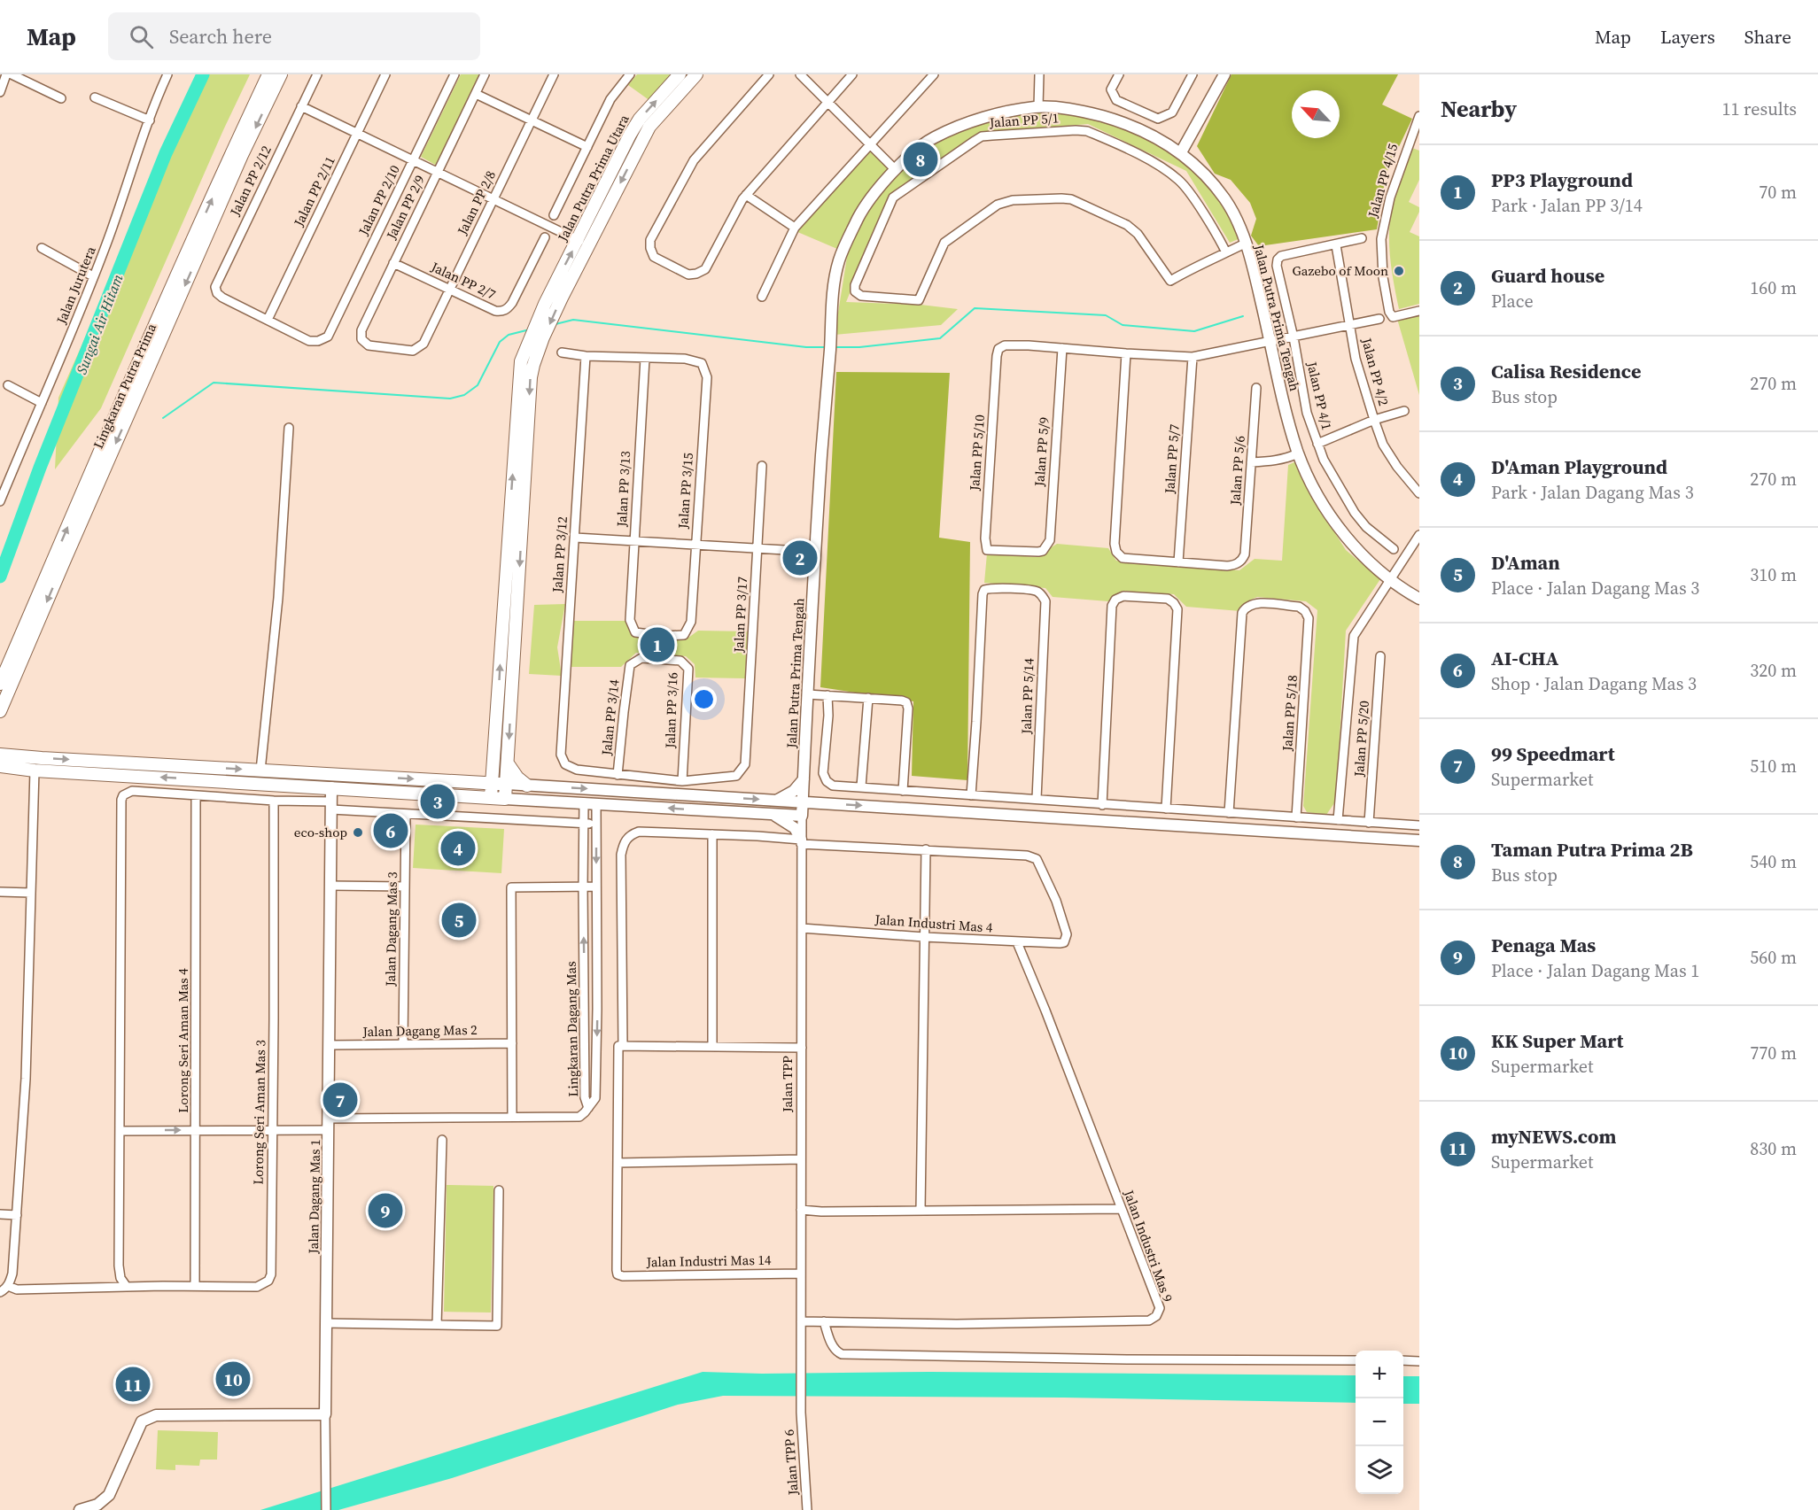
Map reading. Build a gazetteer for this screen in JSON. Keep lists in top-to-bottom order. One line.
{"streets":{"main road":["Jalan Putra Prima Utara","Lingkaran Putra Prima"],"street":["Jalan PP 5/1","Jalan PP 2/12","Jalan PP 4/15","Jalan PP 2/11","Jalan PP 2/10","Jalan PP 2/8","Jalan PP 2/9","Jalan PP 2/7","Jalan Jurutera","Jalan Putra Prima Tengah","Jalan PP 4/2","Jalan PP 4/1","Jalan PP 5/9","Jalan PP 5/10","Jalan PP 5/7","Jalan PP 5/6","Jalan PP 3/13","Jalan PP 3/15","Jalan PP 3/12","Jalan PP 3/17","Jalan PP 5/14","Jalan PP 3/16","Jalan PP 5/18","Jalan PP 3/14","Jalan PP 5/20","Jalan Industri Mas 4","Jalan Dagang Mas 3","Lingkaran Dagang Mas","Jalan Dagang Mas 2","Lorong Seri Aman Mas 4","Jalan TPP","Lorong Seri Aman Mas 3","Jalan Dagang Mas 1","Jalan Industri Mas 9","Jalan Industri Mas 14","Jalan TPP 6"]},"crossings":[["Jalan PP 2/12","Jalan PP 2/11"],["Jalan PP 2/12","Jalan PP 2/10"],["Jalan PP 2/11","Jalan PP 2/10"],["Jalan PP 2/8","Jalan PP 2/9"],["Jalan PP 2/8","Jalan PP 2/7"],["Jalan PP 2/9","Jalan PP 2/7"],["Jalan Putra Prima Tengah","Jalan TPP"],["Jalan PP 4/2","Jalan PP 4/1"],["Jalan PP 5/9","Jalan PP 5/10"],["Jalan PP 5/7","Jalan PP 5/6"],["Jalan PP 3/13","Jalan PP 3/15"],["Jalan PP 3/12","Jalan PP 3/14"],["Jalan PP 3/17","Jalan PP 3/16"],["Jalan PP 3/16","Jalan PP 3/14"],["Jalan Industri Mas 4","Jalan TPP"],["Jalan Industri Mas 4","Jalan Industri Mas 9"],["Jalan Dagang Mas 3","Jalan Dagang Mas 2"],["Jalan Dagang Mas 2","Jalan Dagang Mas 1"],["Lorong Seri Aman Mas 4","Lorong Seri Aman Mas 3"],["Jalan TPP","Jalan Industri Mas 9"],["Jalan TPP","Jalan Industri Mas 14"],["Jalan TPP","Jalan TPP 6"]],"water":["Sungai Air Hitam"],"places":["Gazebo of Moon","eco-shop"],"north":"top left","page":{"header":"Map","search":"Search here","nav":["Map","Layers","Share"],"heading":["Nearby","11 results"],"pins":["8","2","1","3","6","4","5","7","9","10","11"],"list":[{"mark":"1","name":"PP3 Playground","note":"Park · Jalan PP 3/14","value":"70 m"},{"mark":"2","name":"Guard house","note":"Place","value":"160 m"},{"mark":"3","name":"Calisa Residence","note":"Bus stop","value":"270 m"},{"mark":"4","name":"D'Aman Playground","note":"Park · Jalan Dagang Mas 3","value":"270 m"},{"mark":"5","name":"D'Aman","note":"Place · Jalan Dagang Mas 3","value":"310 m"},{"mark":"6","name":"AI-CHA","note":"Shop · Jalan Dagang Mas 3","value":"320 m"},{"mark":"7","name":"99 Speedmart","note":"Supermarket","value":"510 m"},{"mark":"8","name":"Taman Putra Prima 2B","note":"Bus stop","value":"540 m"},{"mark":"9","name":"Penaga Mas","note":"Place · Jalan Dagang Mas 1","value":"560 m"},{"mark":"10","name":"KK Super Mart","note":"Supermarket","value":"770 m"},{"mark":"11","name":"myNEWS.com","note":"Supermarket","value":"830 m"}],"map_buttons":["+","−"]}}
